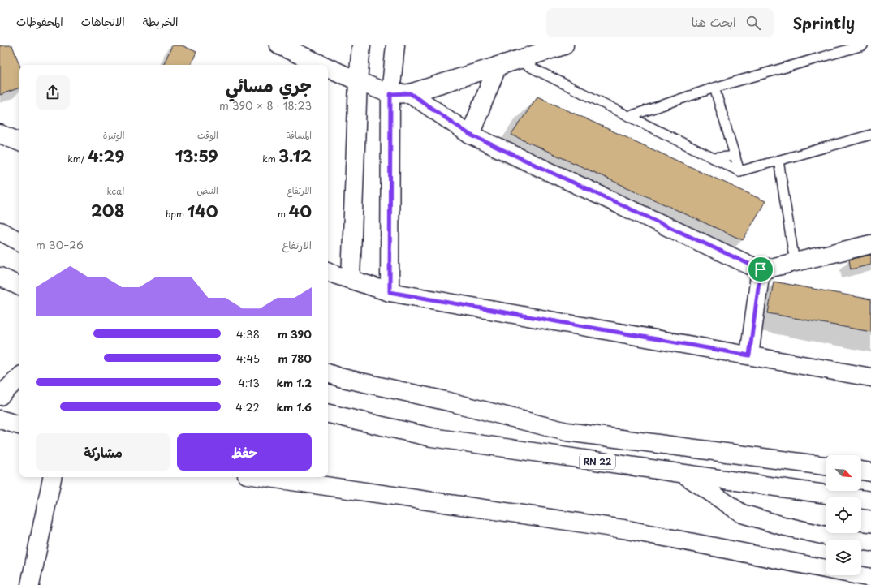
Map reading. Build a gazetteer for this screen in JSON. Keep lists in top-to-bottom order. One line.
{"streets":{"main road":["RN 22"]},"north":"bottom right","page":{"header":"Sprintly","search":"ابحث هنا","nav":["الخريطة","الاتجاهات","المحفوظات"],"heading":["جري مسائي","18:23 · 8 × 390 m"],"stats":[["المسافة","3.12 km"],["الوقت","13:59"],["الوتيرة","4:29 /km"],["الارتفاع","40 m"],["النبض","140 bpm"],["kcal","208"]],"chart":["الارتفاع","26–30 m"],"list":[{"name":"390 m","note":"4:38"},{"name":"780 m","note":"4:45"},{"name":"1.2 km","note":"4:13"},{"name":"1.6 km","note":"4:22"}],"buttons":["حفظ","مشاركة"]}}
